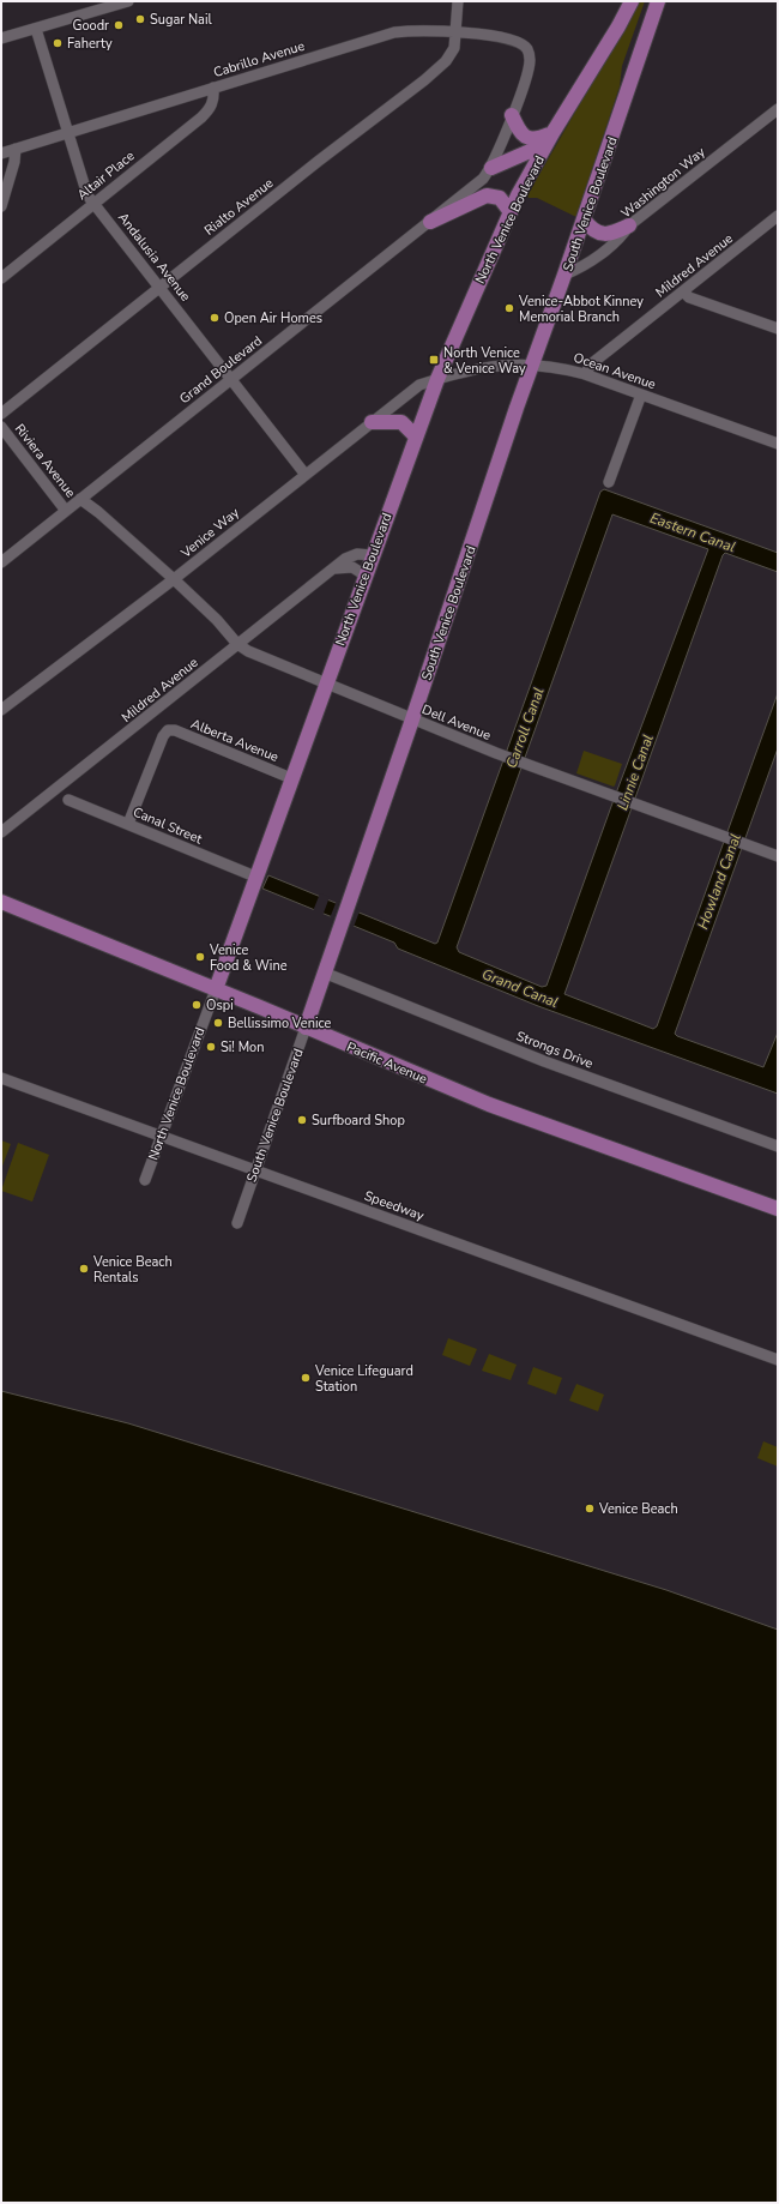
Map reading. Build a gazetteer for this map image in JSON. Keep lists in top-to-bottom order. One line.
{"streets":{"main road":["South Venice Boulevard","North Venice Boulevard","Pacific Avenue"],"street":["Cabrillo Avenue","Altair Place","Washington Way","Rialto Avenue","Andalusia Avenue","Mildred Avenue","Grand Boulevard","Ocean Avenue","Riviera Avenue","Venice Way","Dell Avenue","Alberta Avenue","Canal Street","Strongs Drive","Speedway"]},"crossings":[["Cabrillo Avenue","Altair Place"],["Cabrillo Avenue","Rialto Avenue"],["Cabrillo Avenue","Andalusia Avenue"],["Cabrillo Avenue","Grand Boulevard"],["Altair Place","Andalusia Avenue"],["Washington Way","South Venice Boulevard"],["South Venice Boulevard","Ocean Avenue"],["South Venice Boulevard","Dell Avenue"],["South Venice Boulevard","Strongs Drive"],["South Venice Boulevard","Pacific Avenue"],["South Venice Boulevard","Speedway"],["Rialto Avenue","Andalusia Avenue"],["North Venice Boulevard","Mildred Avenue"],["North Venice Boulevard","Ocean Avenue"],["North Venice Boulevard","Venice Way"],["North Venice Boulevard","Dell Avenue"],["North Venice Boulevard","Alberta Avenue"],["North Venice Boulevard","Canal Street"],["North Venice Boulevard","Pacific Avenue"],["North Venice Boulevard","Speedway"],["Andalusia Avenue","Grand Boulevard"],["Andalusia Avenue","Venice Way"],["Mildred Avenue","Ocean Avenue"],["Mildred Avenue","Riviera Avenue"],["Mildred Avenue","Dell Avenue"],["Grand Boulevard","Riviera Avenue"],["Ocean Avenue","Venice Way"],["Riviera Avenue","Venice Way"],["Riviera Avenue","Dell Avenue"],["Alberta Avenue","Canal Street"]],"water":["Eastern Canal","Carroll Canal","Linnie Canal","Howland Canal","Grand Canal"],"places":{"other":["Sugar Nail","Goodr","Faherty","Venice-Abbot Kinney Memorial Branch","Open Air Homes","Venice Food & Wine","Ospi","Bellissimo Venice","Si! Mon","Surfboard Shop","Venice Beach Rentals","Venice Lifeguard Station","Venice Beach"],"transit":["North Venice & Venice Way"]}}
